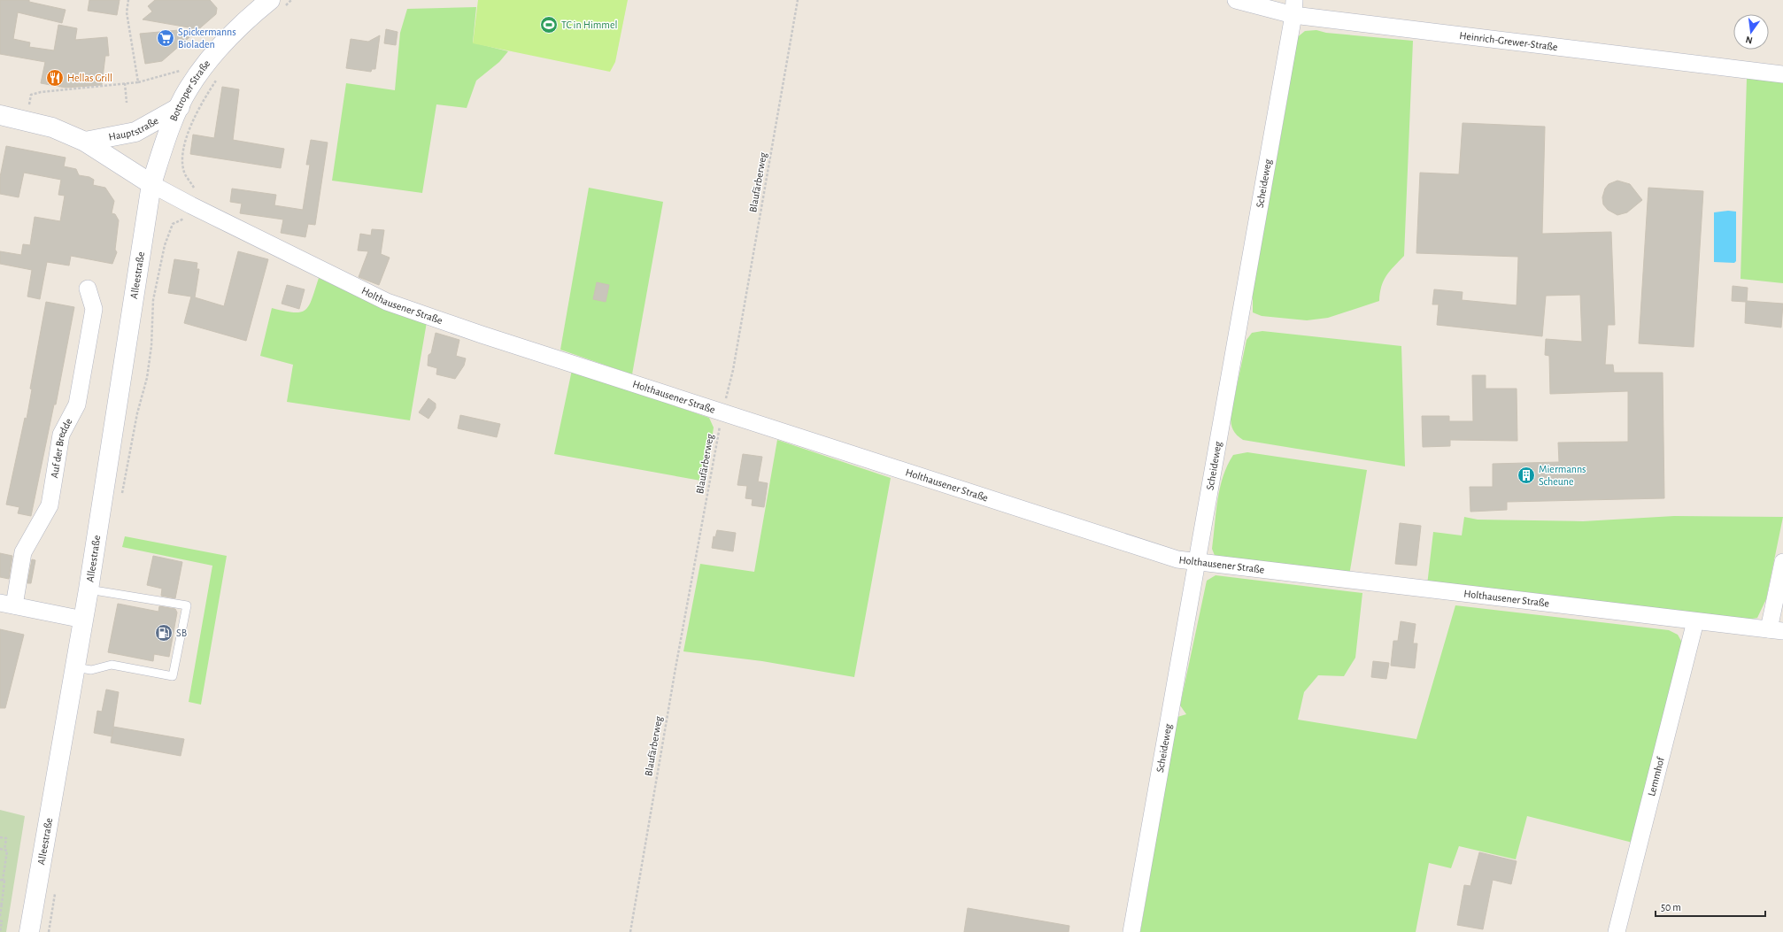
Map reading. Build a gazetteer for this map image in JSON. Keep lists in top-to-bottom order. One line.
{"streets":{"main road":["Bottroper Straße","Hauptstraße","Alleestraße"],"street":["Heinrich-Grewer-Straße","Scheideweg","Holthausener Straße","Auf der Bredde","Lemmhof"],"path":["Blaufärberweg"]},"crossings":[["Heinrich-Grewer-Straße","Scheideweg"],["Bottroper Straße","Hauptstraße"],["Bottroper Straße","Alleestraße"],["Bottroper Straße","Holthausener Straße"],["Hauptstraße","Alleestraße"],["Hauptstraße","Holthausener Straße"],["Blaufärberweg","Holthausener Straße"],["Scheideweg","Holthausener Straße"],["Alleestraße","Holthausener Straße"],["Alleestraße","Auf der Bredde"],["Holthausener Straße","Lemmhof"]],"places":{"sports":["TC in Himmel"],"supermarket":["Spickermanns Bioladen"],"restaurant":["Hellas Grill"],"building":["Miermanns Scheune"],"fuel station":["SB"]},"scale_bar":"50 m","north":"bottom"}
